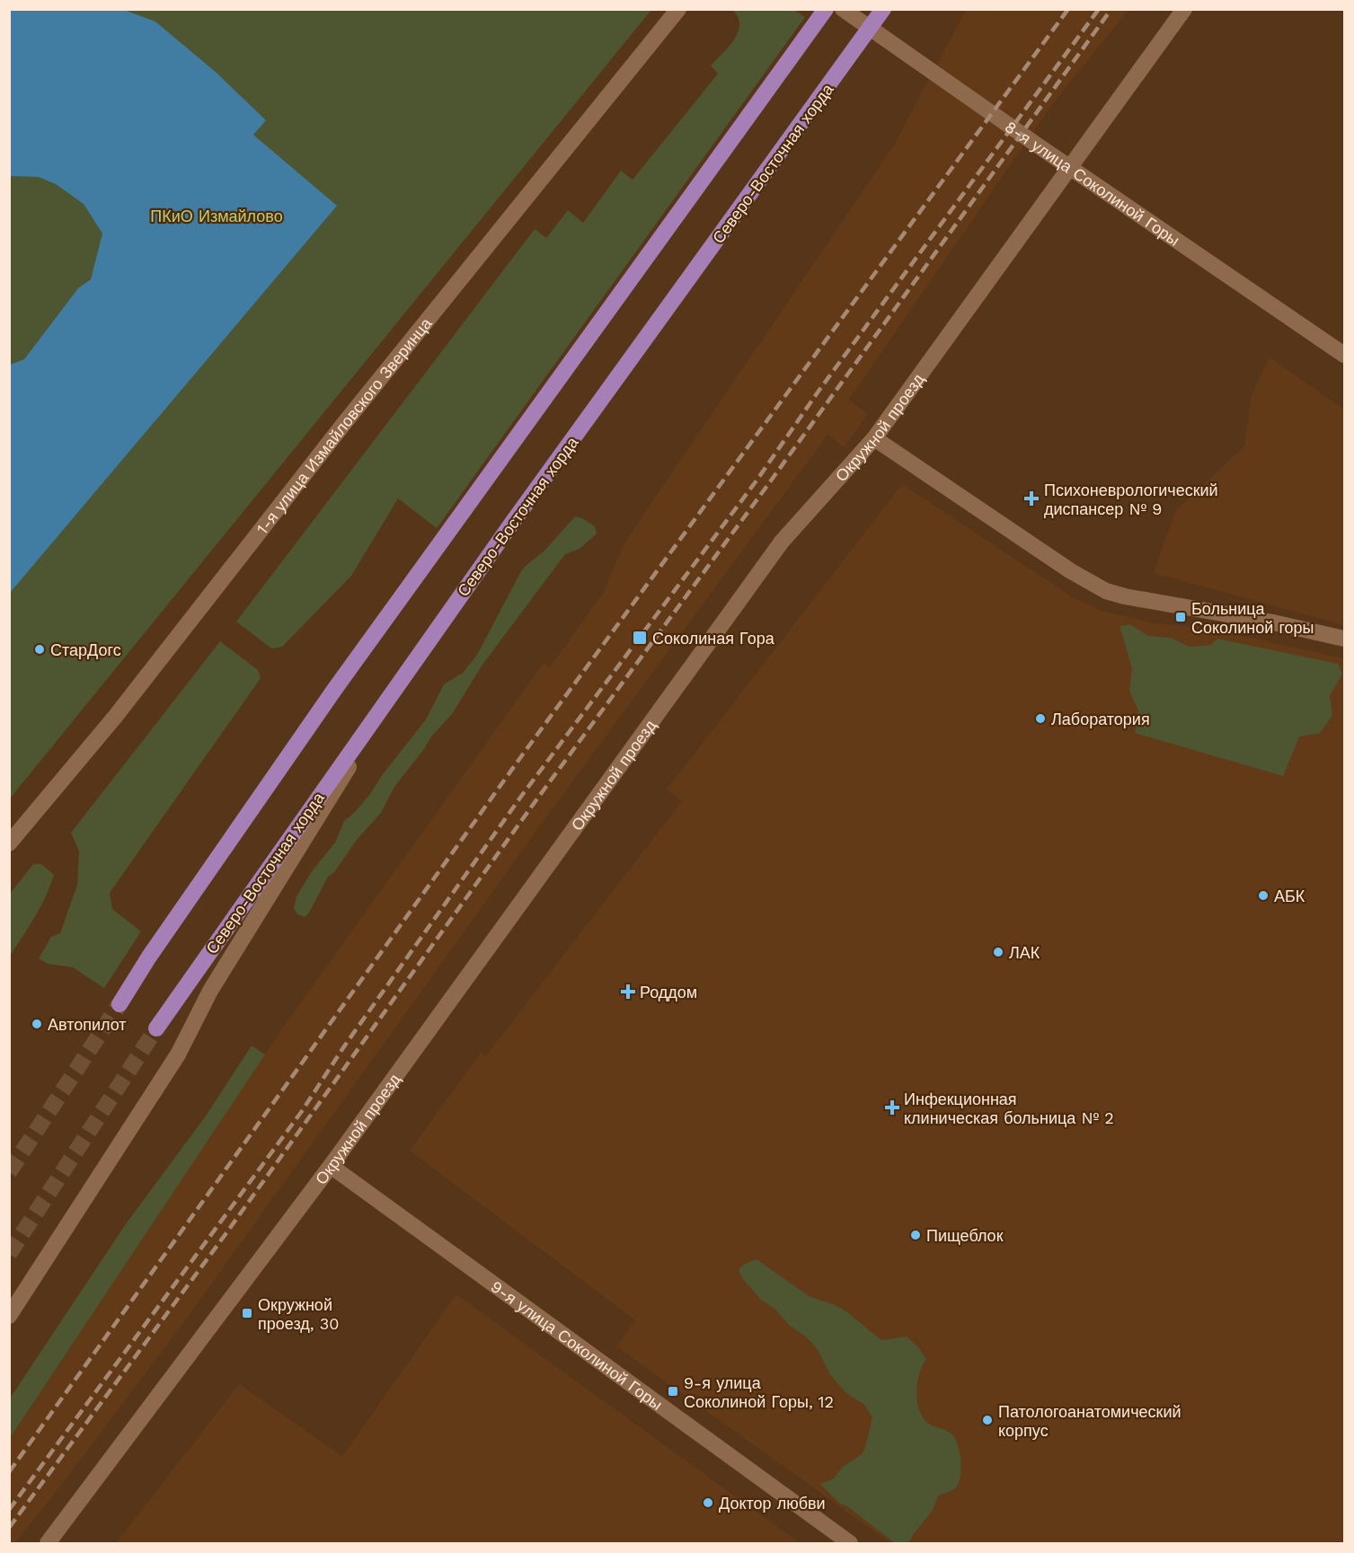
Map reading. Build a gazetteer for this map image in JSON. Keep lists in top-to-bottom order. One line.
{"streets":{"main road":["Северо-Восточная хорда"],"street":["8-я улица Соколиной Горы","1-я улица Измайловского Зверинца","Окружной проезд","9-я улица Соколиной Горы"]},"crossings":[["8-я улица Соколиной Горы","Окружной проезд"],["Окружной проезд","9-я улица Соколиной Горы"]],"parks":["ПКиО Измайлово"],"places":{"health":["Психоневрологический диспансер № 9","Роддом","Инфекционная клиническая больница № 2"],"transit":["Больница Соколиной горы","Соколиная Гора","Окружной проезд, 30","9-я улица Соколиной Горы, 12"],"other":["СтарДогс","Лаборатория","АБК","ЛАК","Автопилот","Пищеблок","Патологоанатомический корпус","Доктор любви"]}}
